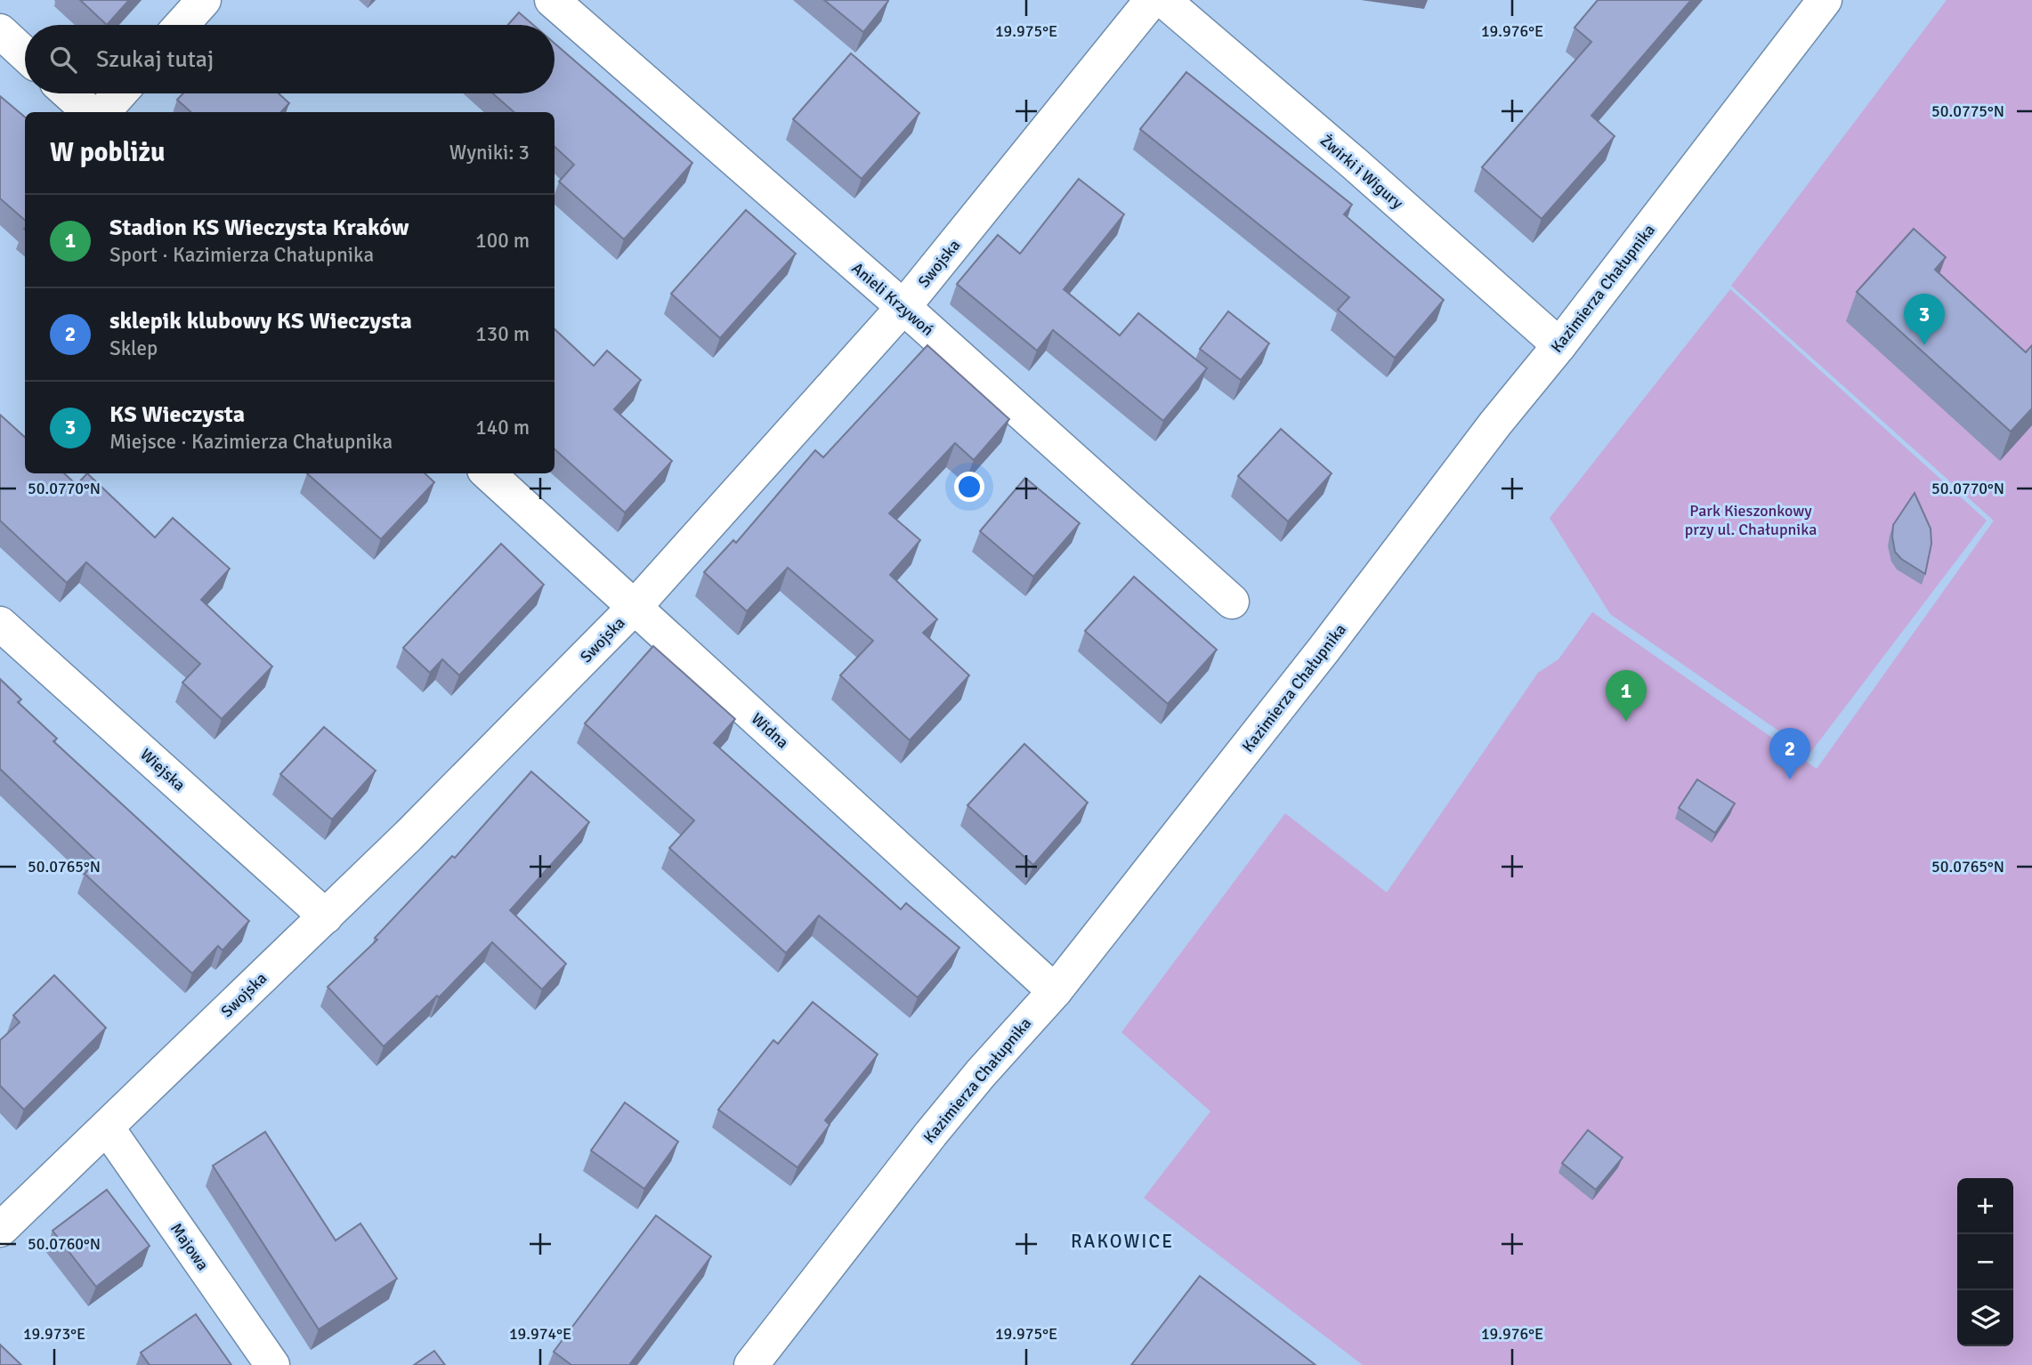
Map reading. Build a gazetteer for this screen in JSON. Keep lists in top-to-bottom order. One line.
{"streets":{"street":["Żwirki i Wigury","Swojska","Kazimierza Chałupnika","Anieli Krzywoń","Widna","Wiejska","Majowa"]},"crossings":[["Żwirki i Wigury","Kazimierza Chałupnika"],["Swojska","Anieli Krzywoń"],["Swojska","Widna"],["Swojska","Wiejska"],["Swojska","Majowa"],["Kazimierza Chałupnika","Widna"]],"districts":["RAKOWICE"],"parks":["Park Kieszonkowy przy ul. Chałupnika"],"page":{"search":"Szukaj tutaj","heading":["W pobliżu","Wyniki: 3"],"list":[{"mark":"1","name":"Stadion KS Wieczysta Kraków","note":"Sport · Kazimierza Chałupnika","value":"100 m"},{"mark":"2","name":"sklepik klubowy KS Wieczysta","note":"Sklep","value":"130 m"},{"mark":"3","name":"KS Wieczysta","note":"Miejsce · Kazimierza Chałupnika","value":"140 m"}],"pins":["3","1","2"],"map_buttons":["+","−"]},"coordinates":["19.975°E","19.976°E","50.0775°N","50.0770°N","50.0765°N","50.0760°N","19.973°E","19.974°E"]}
